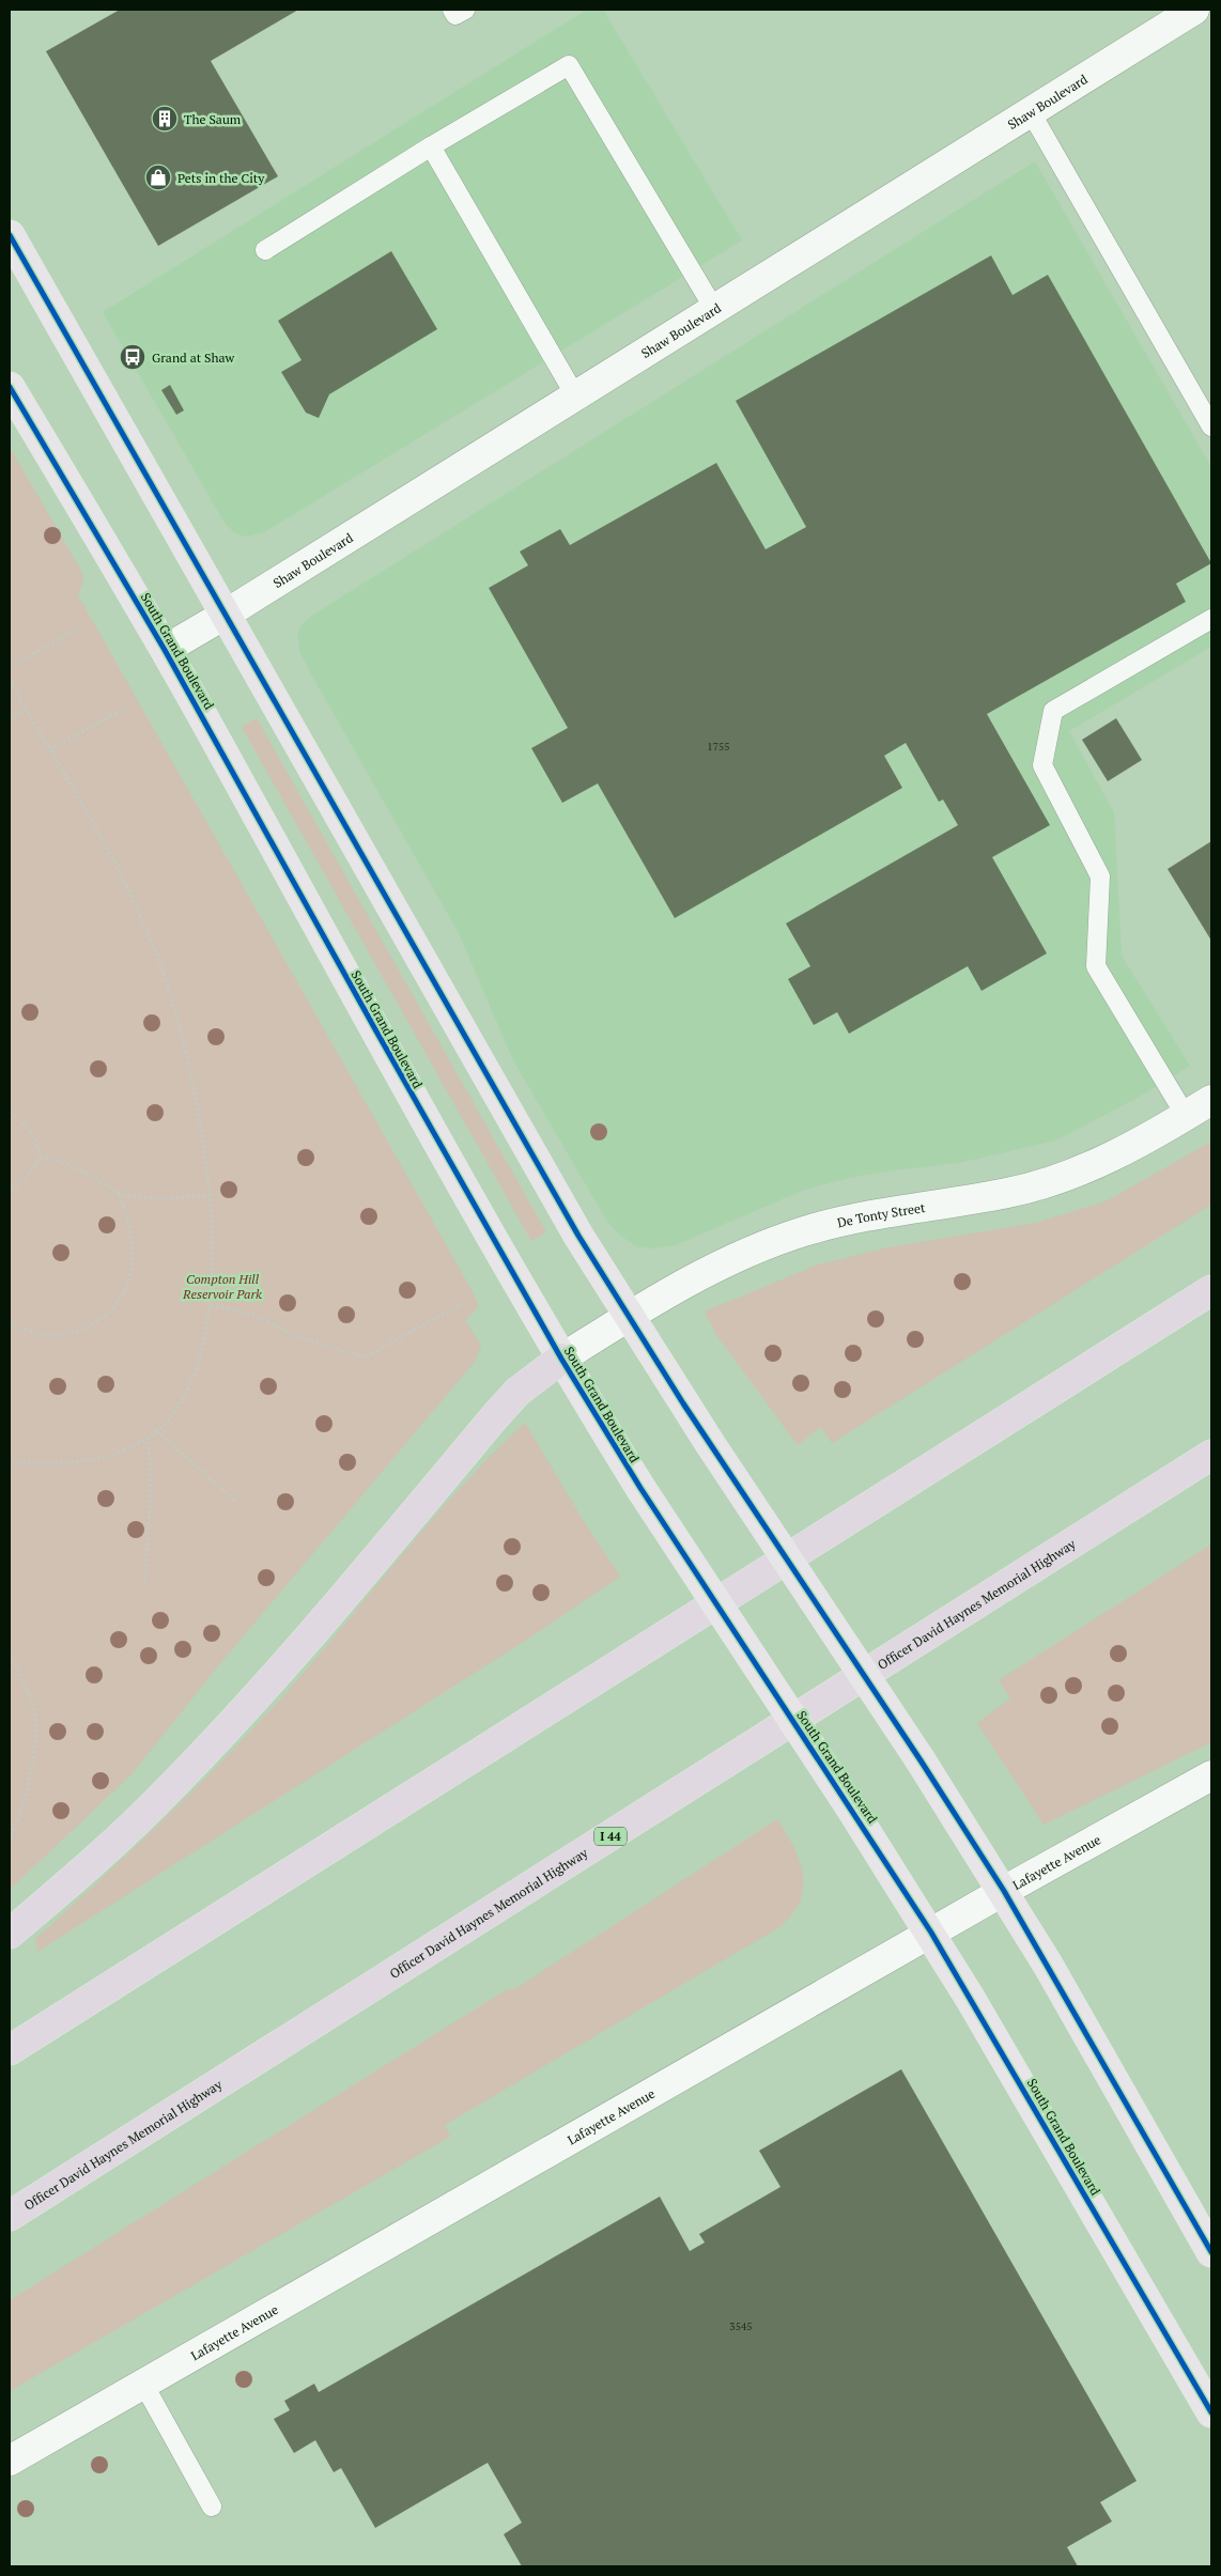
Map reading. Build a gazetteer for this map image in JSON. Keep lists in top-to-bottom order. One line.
{"streets":{"highway":["Officer David Haynes Memorial Highway","I 44"],"main road":["South Grand Boulevard"],"street":["Shaw Boulevard","De Tonty Street","Lafayette Avenue"]},"crossings":[["Shaw Boulevard","South Grand Boulevard"],["South Grand Boulevard","De Tonty Street"],["South Grand Boulevard","Lafayette Avenue"]],"parks":["Compton Hill Reservoir Park"],"places":{"building":["The Saum"],"shop":["Pets in the City"],"bus stop":["Grand at Shaw"]},"house_numbers":["1755","3545"]}
